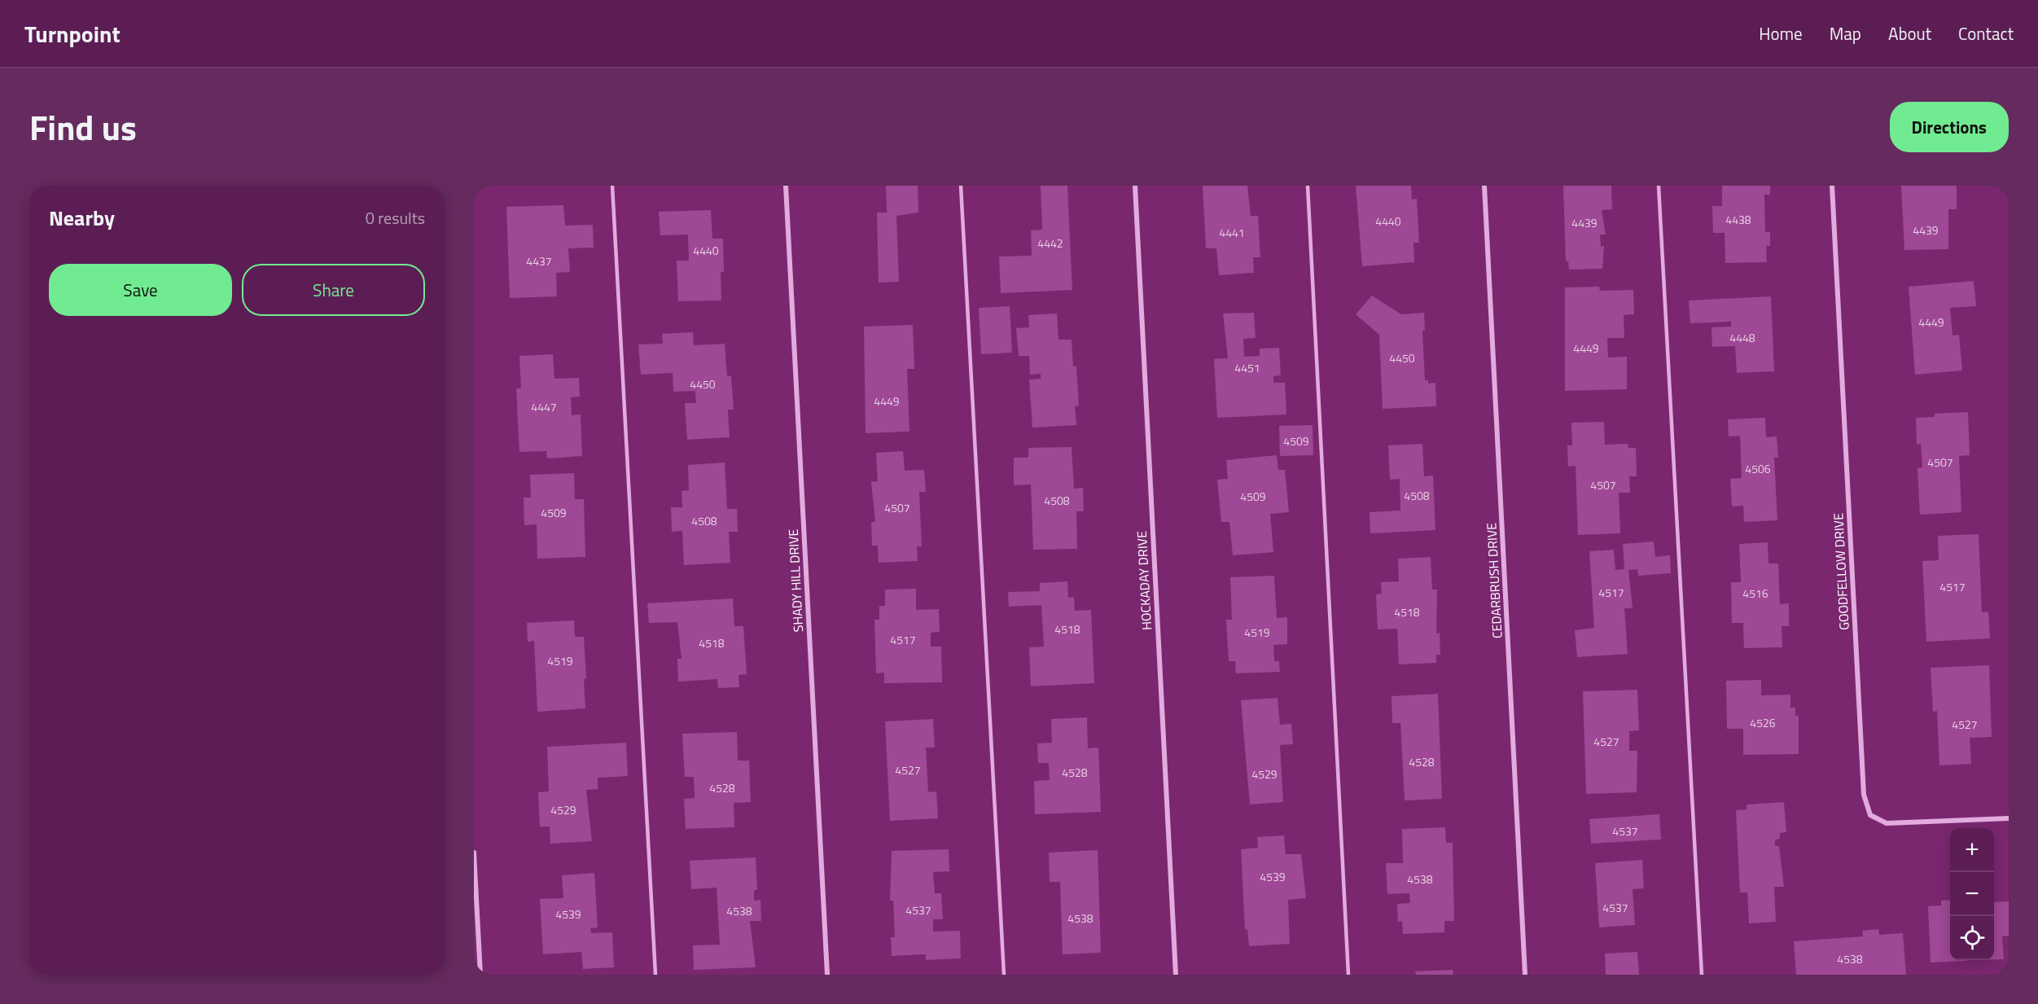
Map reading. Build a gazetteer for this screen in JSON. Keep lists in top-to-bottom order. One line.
{"streets":{"street":["GOODFELLOW DRIVE","SHADY HILL DRIVE","HOCKADAY DRIVE","CEDARBRUSH DRIVE"]},"house_numbers":["4438","4440","4439","4439","4441","4442","4440","4437","4449","4448","4449","4450","4451","4450","4449","4447","4509","4507","4506","4507","4508","4509","4508","4507","4509","4508","4517","4517","4516","4518","4518","4519","4517","4518","4519","4526","4527","4527","4528","4527","4528","4529","4528","4529","4537","4539","4538","4537","4537","4538","4539","4538","4538"],"page":{"header":"Turnpoint","nav":["Home","Map","About","Contact"],"title":"Find us","buttons":["Directions",["Save","Share"]],"heading":["Nearby","0 results"],"map_buttons":["+","−"]}}
